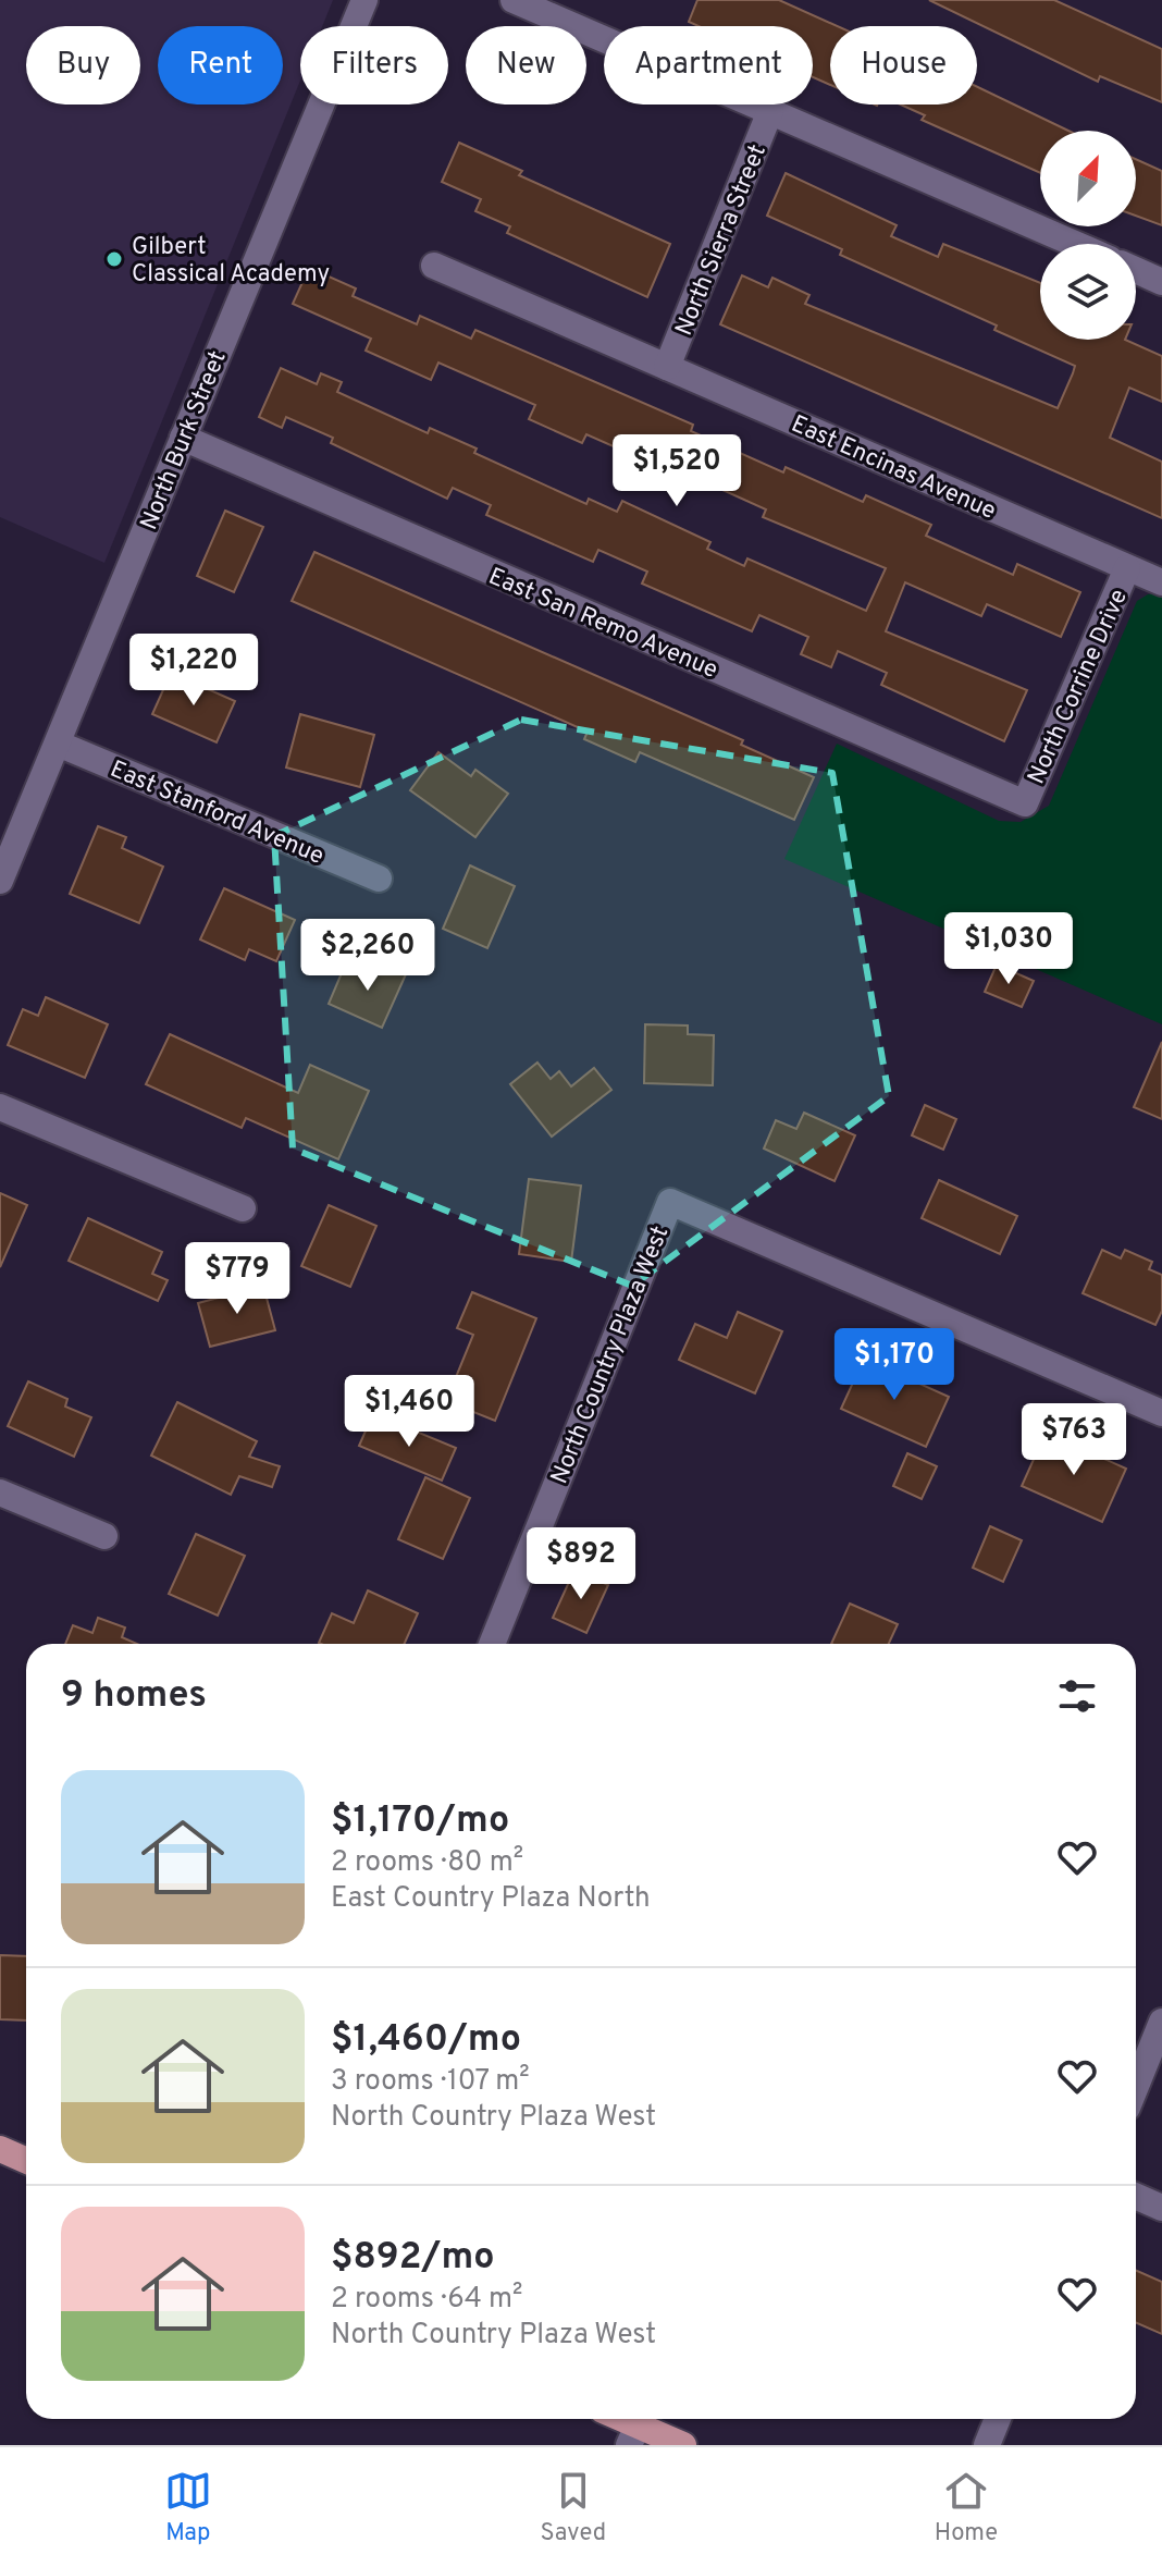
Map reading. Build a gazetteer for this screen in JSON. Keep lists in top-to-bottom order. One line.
{"streets":{"street":["North Sierra Street","North Burk Street","East Encinas Avenue","East San Remo Avenue","North Corrine Drive","East Stanford Avenue","North Country Plaza West"]},"crossings":[["North Sierra Street","East Encinas Avenue"],["North Burk Street","East San Remo Avenue"],["North Burk Street","East Stanford Avenue"],["East Encinas Avenue","North Corrine Drive"],["East San Remo Avenue","North Corrine Drive"]],"places":["Gilbert Classical Academy"],"north":"top right","page":{"chip":["Buy","Rent","Filters","New","Apartment","House"],"price":["$1,520","$1,220","$1,030","$2,260","$779","$1,170","$1,460","$763","$892"],"heading":"9 homes","list":[{"name":"$1,170/mo","note":"2 rooms · 80 m² · East Country Plaza North"},{"name":"$1,460/mo","note":"3 rooms · 107 m² · North Country Plaza West"},{"name":"$892/mo","note":"2 rooms · 64 m² · North Country Plaza West"}],"tabs":["Map","Saved","Home"]}}
